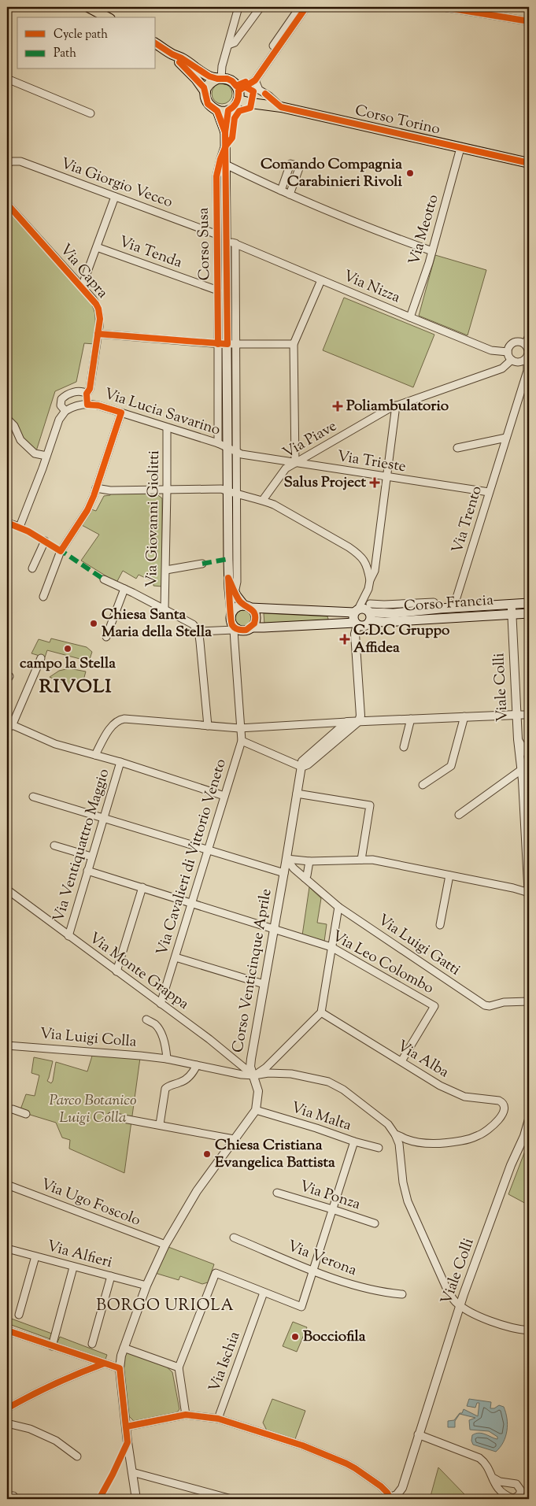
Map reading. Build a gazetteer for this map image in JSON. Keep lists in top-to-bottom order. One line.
{"streets":{"main road":["Corso Torino","Corso Susa","Corso Francia"],"street":["Via Giorgio Vecco","Via Meotto","Via Tenda","Via Capra","Via Nizza","Via Lucia Savarino","Via Piave","Via Trieste","Via Giovanni Giolitti","Via Trento","Viale Colli","Via Ventiquattro Maggio","Via Cavalieri di Vittorio Veneto","Via Luigi Gatti","Via Leo Colombo","Corso Venticinque Aprile","Via Monte Grappa","Via Luigi Colla","Via Alba","Via Malta","Via Ponza","Via Ugo Foscolo","Via Alfieri","Via Verona","Via Ischia"]},"crossings":[["Corso Torino","Via Meotto"],["Via Giorgio Vecco","Corso Susa"],["Via Meotto","Via Nizza"],["Corso Susa","Via Tenda"],["Corso Susa","Via Nizza"],["Corso Susa","Via Lucia Savarino"],["Corso Susa","Via Trieste"],["Via Capra","Via Lucia Savarino"],["Via Nizza","Via Piave"],["Via Nizza","Via Trento"],["Via Lucia Savarino","Via Trieste"],["Via Lucia Savarino","Via Giovanni Giolitti"],["Via Piave","Via Trieste"],["Via Piave","Via Trento"],["Via Trieste","Via Trento"],["Via Trento","Corso Francia"],["Corso Francia","Viale Colli"],["Via Ventiquattro Maggio","Via Leo Colombo"],["Via Ventiquattro Maggio","Via Monte Grappa"],["Via Cavalieri di Vittorio Veneto","Via Leo Colombo"],["Via Cavalieri di Vittorio Veneto","Via Monte Grappa"],["Via Luigi Gatti","Corso Venticinque Aprile"],["Via Leo Colombo","Corso Venticinque Aprile"],["Via Leo Colombo","Via Alba"],["Corso Venticinque Aprile","Via Monte Grappa"],["Corso Venticinque Aprile","Via Luigi Colla"],["Corso Venticinque Aprile","Via Malta"],["Via Monte Grappa","Via Luigi Colla"],["Via Luigi Colla","Via Alba"]],"districts":["RIVOLI","BORGO URIOLA"],"parks":["Parco Botanico Luigi Colla"],"places":{"other":["Comando Compagnia Carabinieri Rivoli","Chiesa Santa Maria della Stella","campo la Stella","Chiesa Cristiana Evangelica Battista","Bocciofila"],"health":["Poliambulatorio","Salus Project","C.D.C Gruppo Affidea"]},"legend":["Cycle path","Path"]}
